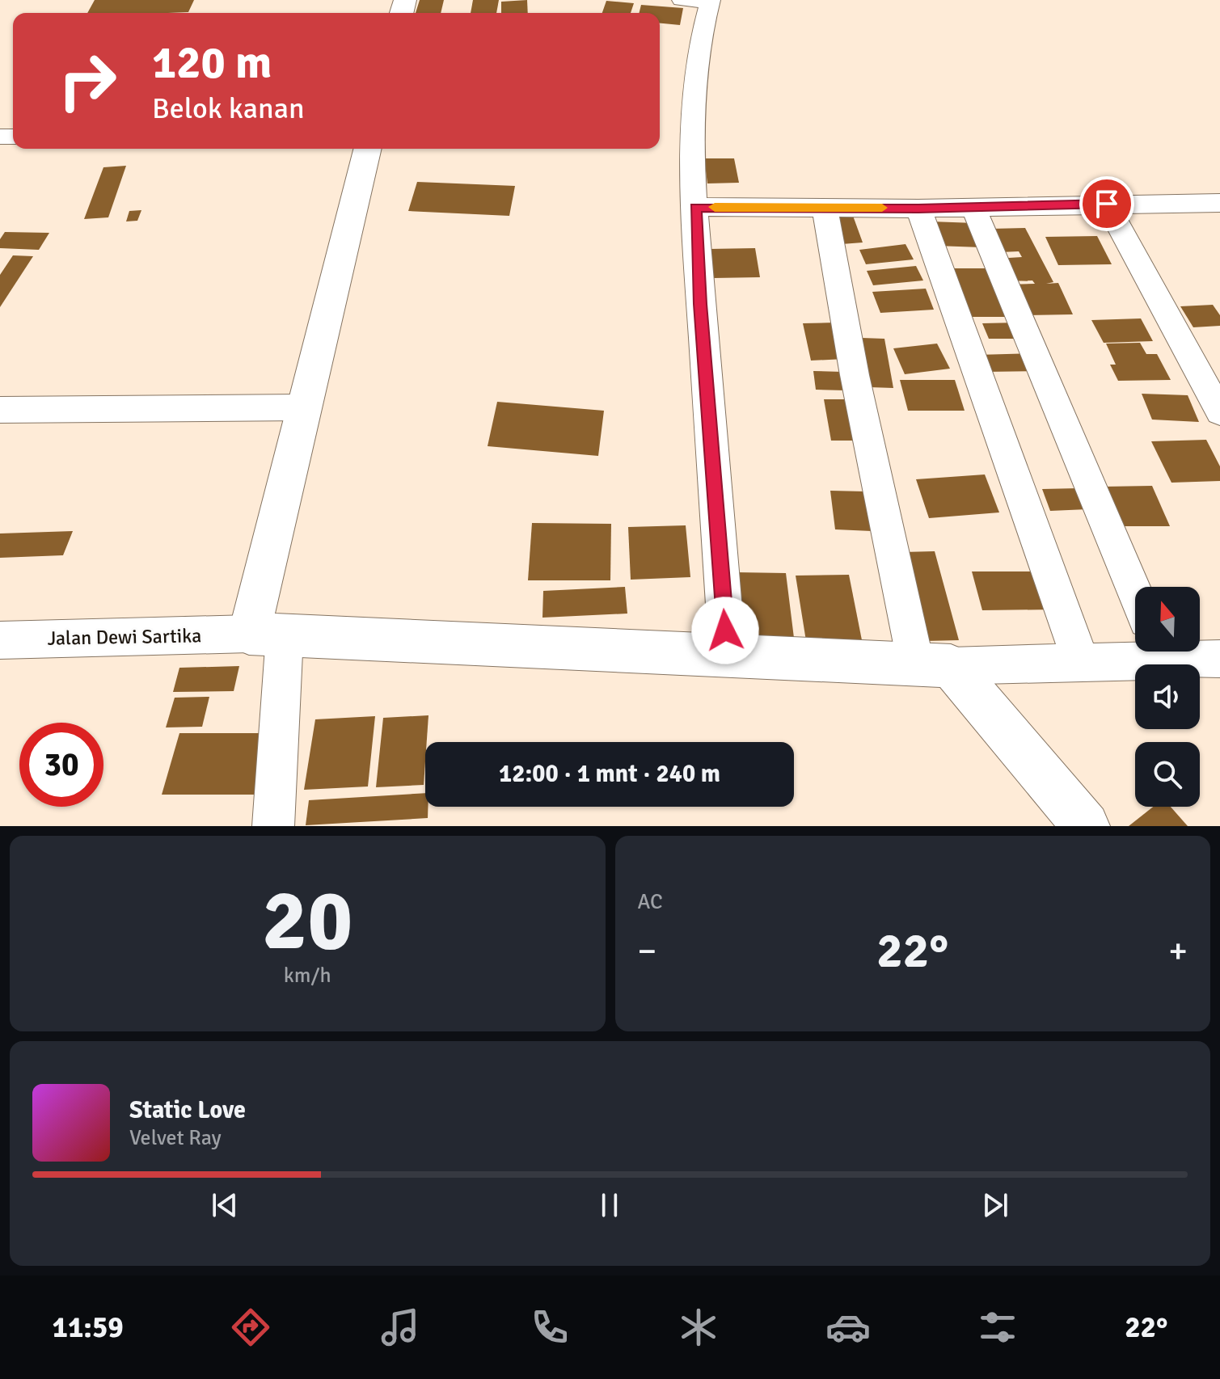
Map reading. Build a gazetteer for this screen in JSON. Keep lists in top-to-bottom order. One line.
{"streets":{"street":["Jalan Dewi Sartika"]},"north":"top","page":{"turn":["120 m","Belok kanan"],"limit":"30","trip":"12:00 · 1 mnt · 240 m","tile":[["20","km/h"],"AC"],"heat":["−","22°","+"],"song":["Static Love","Velvet Ray"],"tabs":["11:59","22°"]}}
